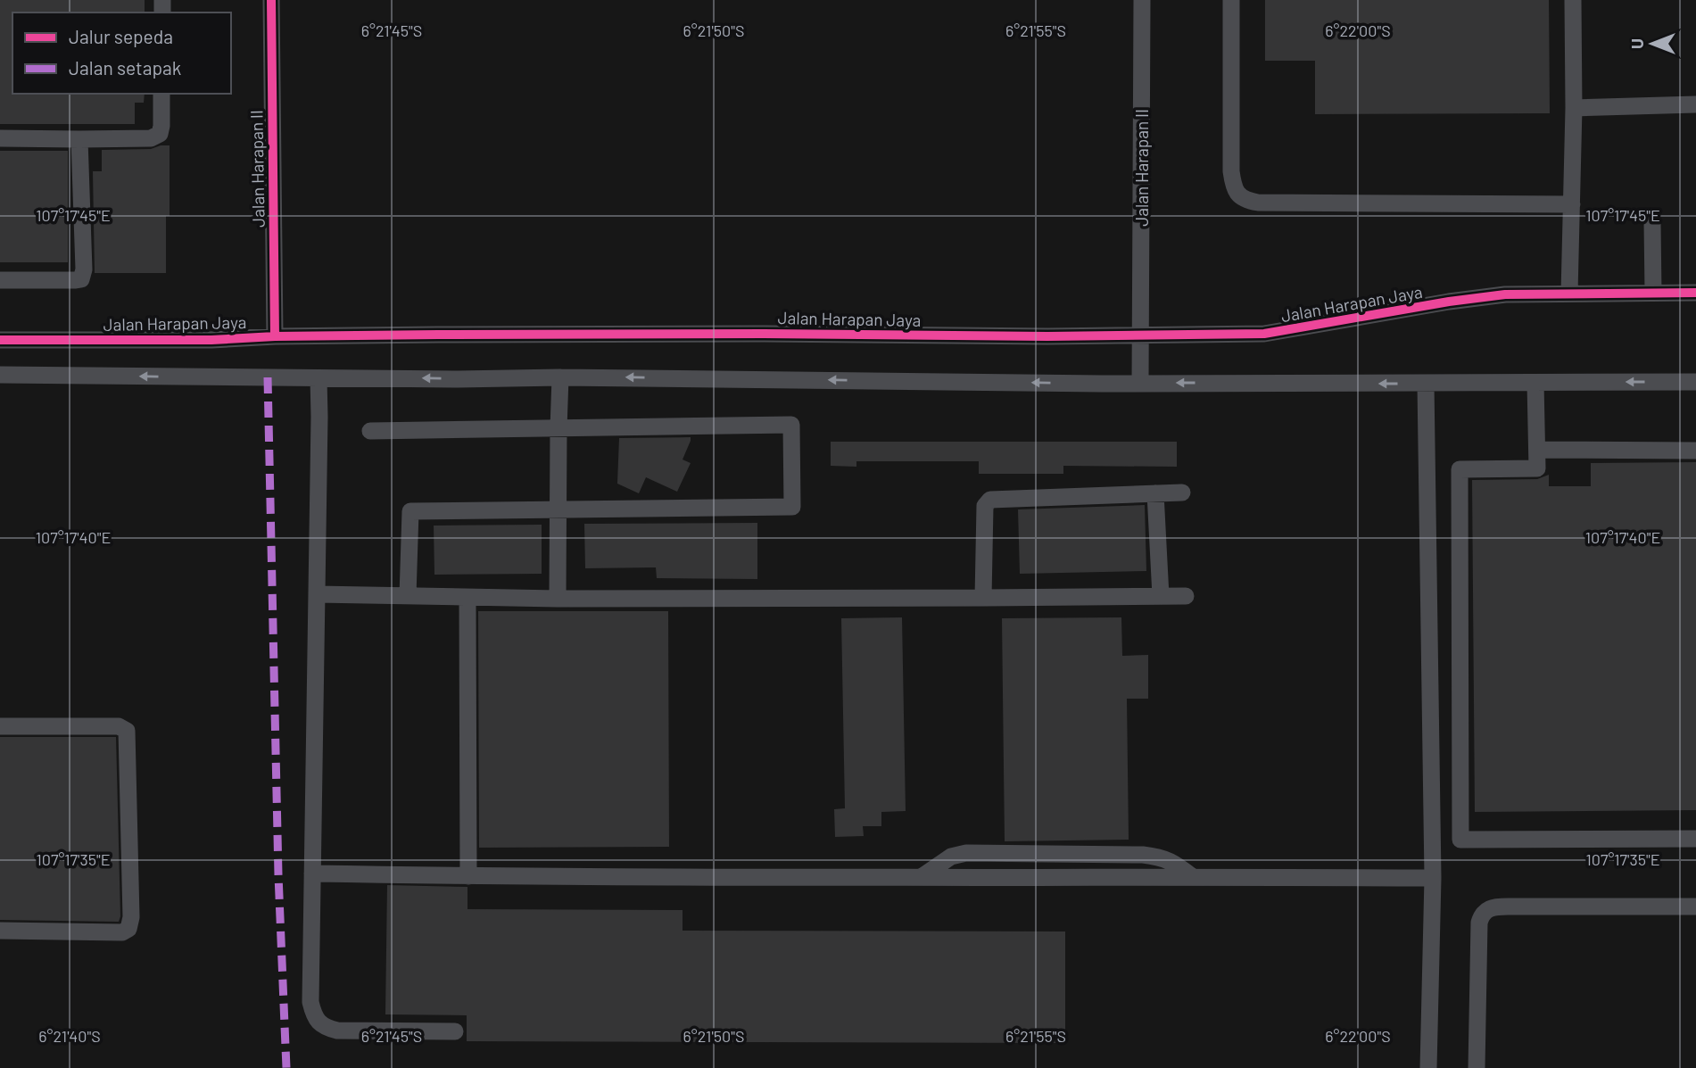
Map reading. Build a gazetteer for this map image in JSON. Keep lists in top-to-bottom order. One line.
{"streets":{"street":["Jalan Harapan II","Jalan Harapan Jaya"]},"crossings":[["Jalan Harapan II","Jalan Harapan Jaya"]],"legend":["Jalur sepeda","Jalan setapak"],"north":"left","coordinates":["6°21'45\"S","6°21'50\"S","6°21'55\"S","6°22'00\"S","107°17'45\"E","107°17'40\"E","107°17'35\"E","6°21'40\"S"]}
